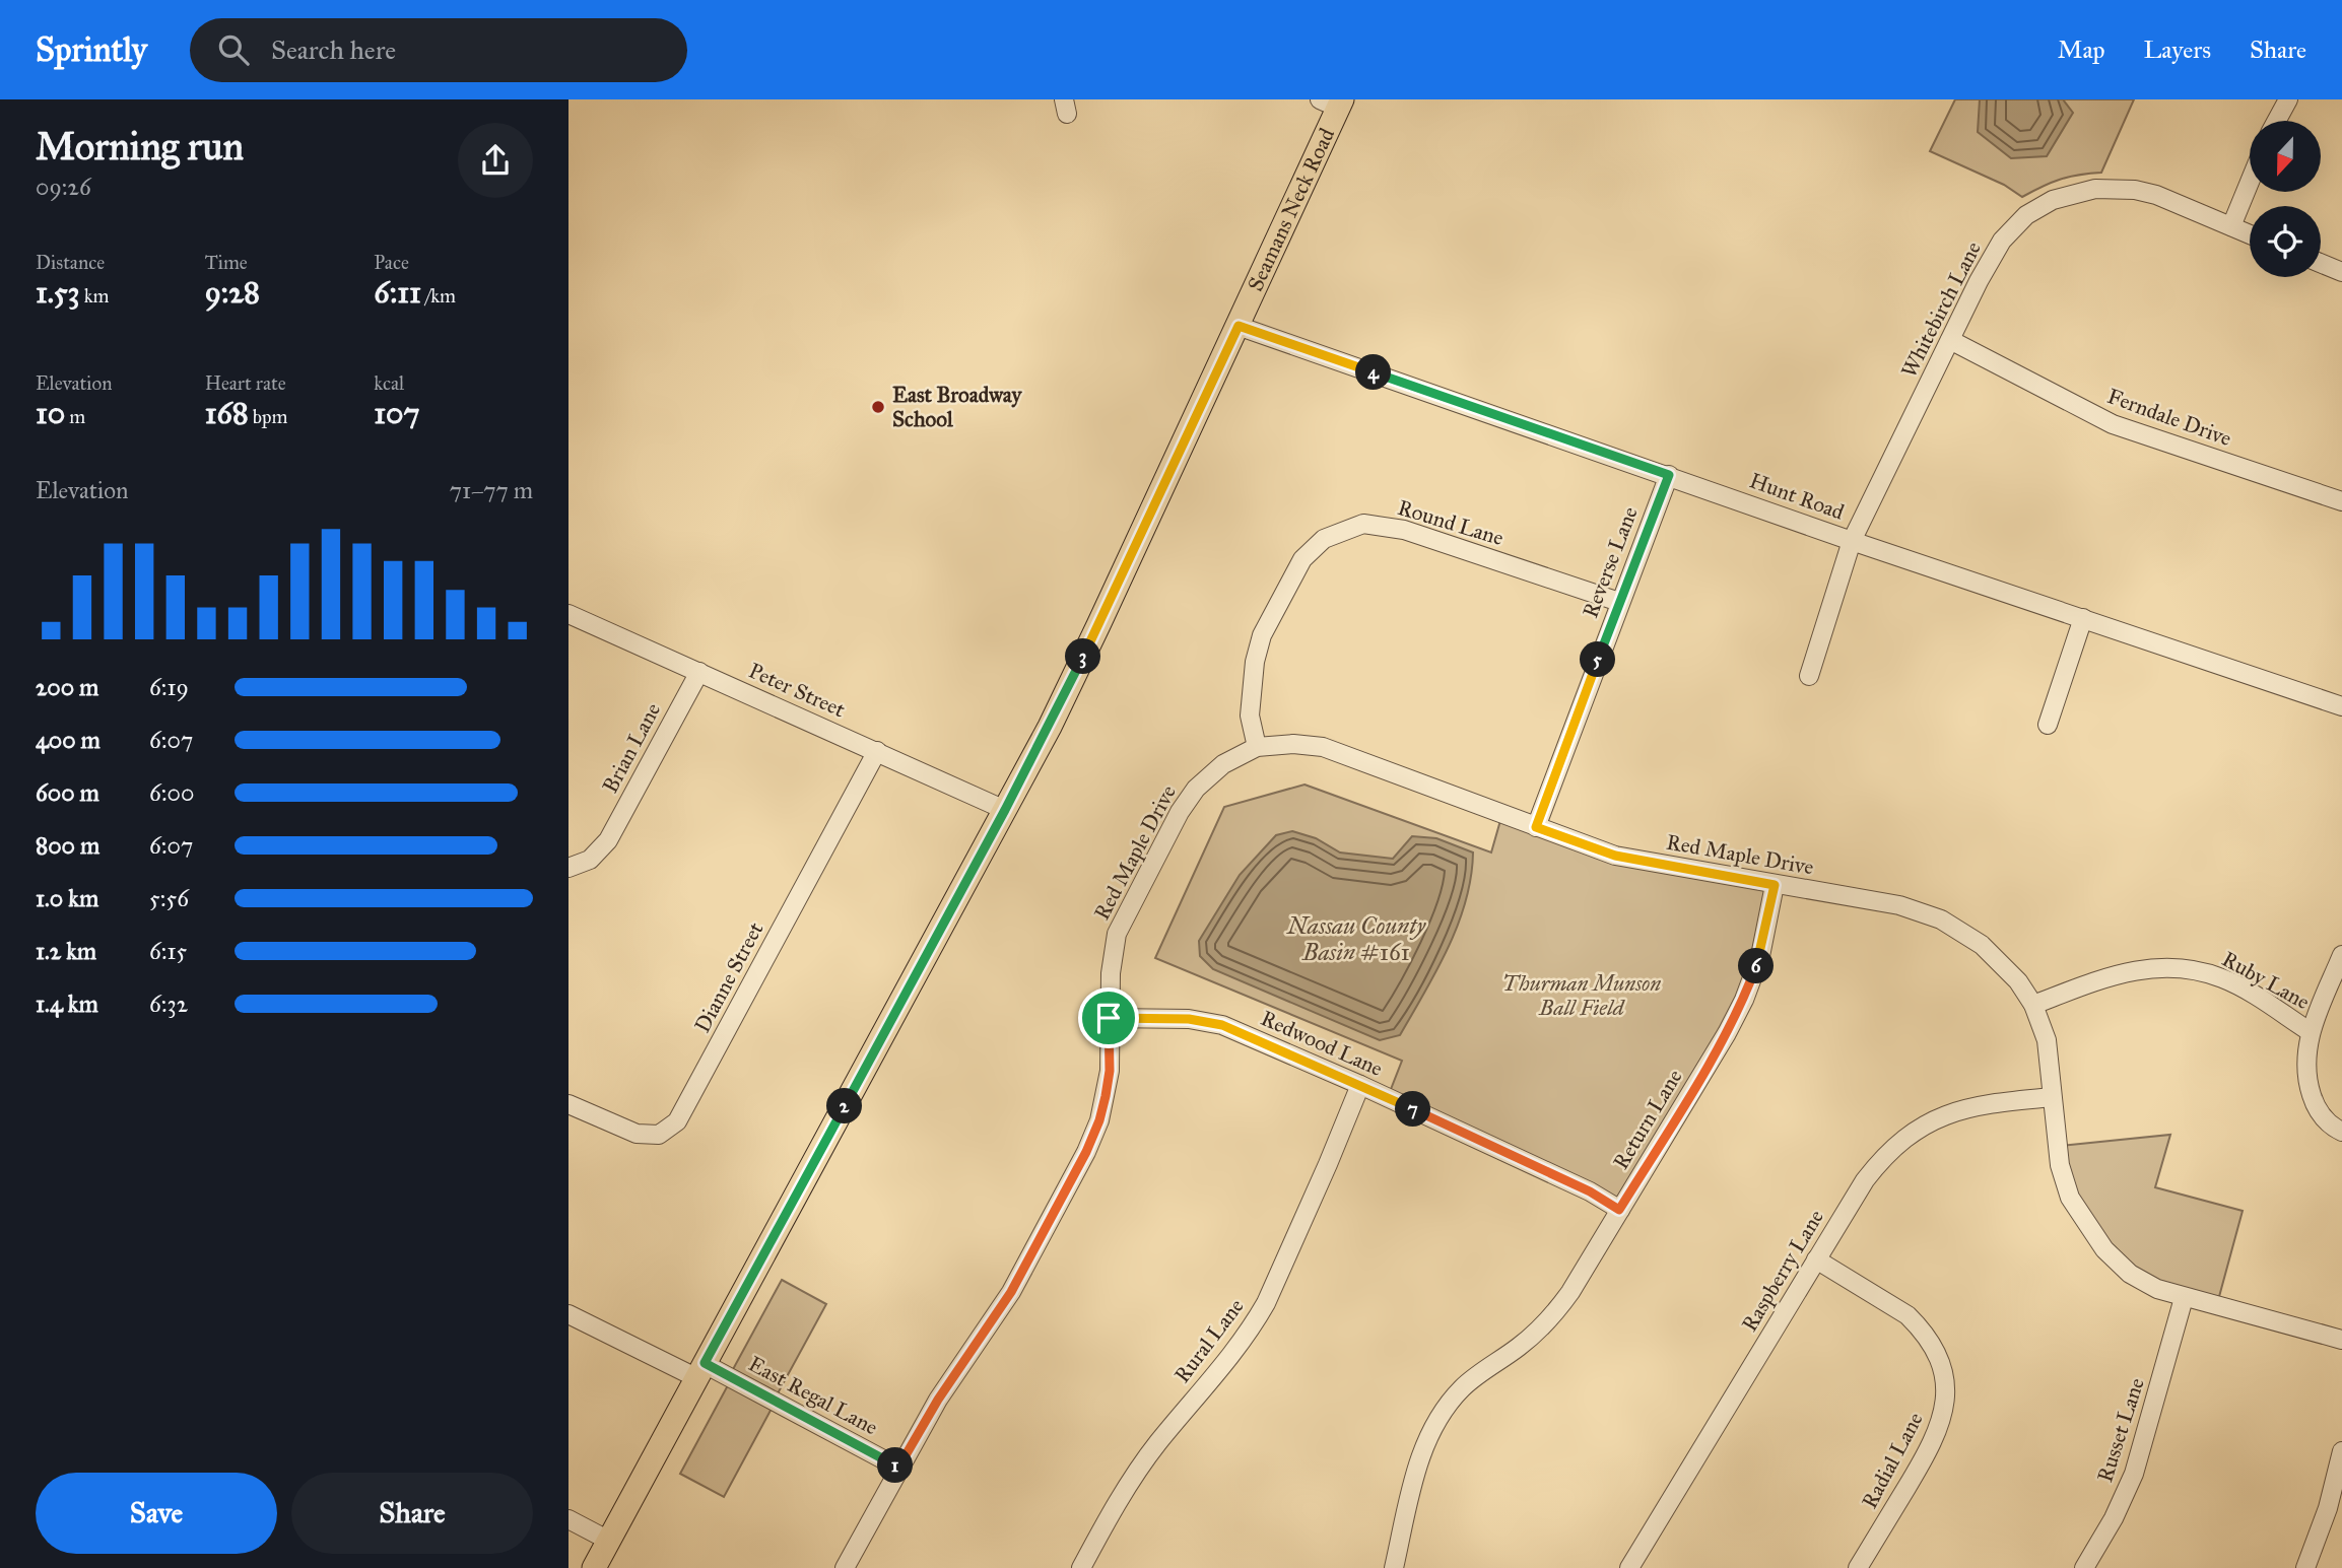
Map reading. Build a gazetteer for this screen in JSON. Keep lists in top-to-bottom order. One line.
{"streets":{"main road":["Seamans Neck Road"],"street":["Whitebirch Lane","Ferndale Drive","Hunt Road","Round Lane","Reverse Lane","Peter Street","Brian Lane","Red Maple Drive","Dianne Street","Ruby Lane","Redwood Lane","Return Lane","Raspberry Lane","Rural Lane","East Regal Lane","Russet Lane","Radial Lane"]},"crossings":[["Seamans Neck Road","Hunt Road"],["Seamans Neck Road","Peter Street"],["Seamans Neck Road","East Regal Lane"],["Whitebirch Lane","Ferndale Drive"],["Whitebirch Lane","Hunt Road"],["Hunt Road","Reverse Lane"],["Round Lane","Reverse Lane"],["Round Lane","Red Maple Drive"],["Reverse Lane","Red Maple Drive"],["Peter Street","Brian Lane"],["Peter Street","Dianne Street"],["Red Maple Drive","Ruby Lane"],["Red Maple Drive","Redwood Lane"],["Red Maple Drive","Return Lane"],["Red Maple Drive","Raspberry Lane"],["Red Maple Drive","East Regal Lane"],["Red Maple Drive","Russet Lane"],["Redwood Lane","Return Lane"],["Redwood Lane","Rural Lane"],["Raspberry Lane","Radial Lane"]],"water":["Nassau County Basin #161"],"parks":["Thurman Munson Ball Field"],"places":["East Broadway School"],"north":"bottom","page":{"header":"Sprintly","search":"Search here","nav":["Map","Layers","Share"],"heading":["Morning run","09:26"],"stats":[["Distance","1.53 km"],["Time","9:28"],["Pace","6:11 /km"],["Elevation","10 m"],["Heart rate","168 bpm"],["kcal","107"]],"pins":["4","3","5","6","2","7","1"],"chart":["Elevation","71–77 m"],"list":[{"name":"200 m","note":"6:19"},{"name":"400 m","note":"6:07"},{"name":"600 m","note":"6:00"},{"name":"800 m","note":"6:07"},{"name":"1.0 km","note":"5:56"},{"name":"1.2 km","note":"6:15"},{"name":"1.4 km","note":"6:32"}],"buttons":["Save","Share"]}}
